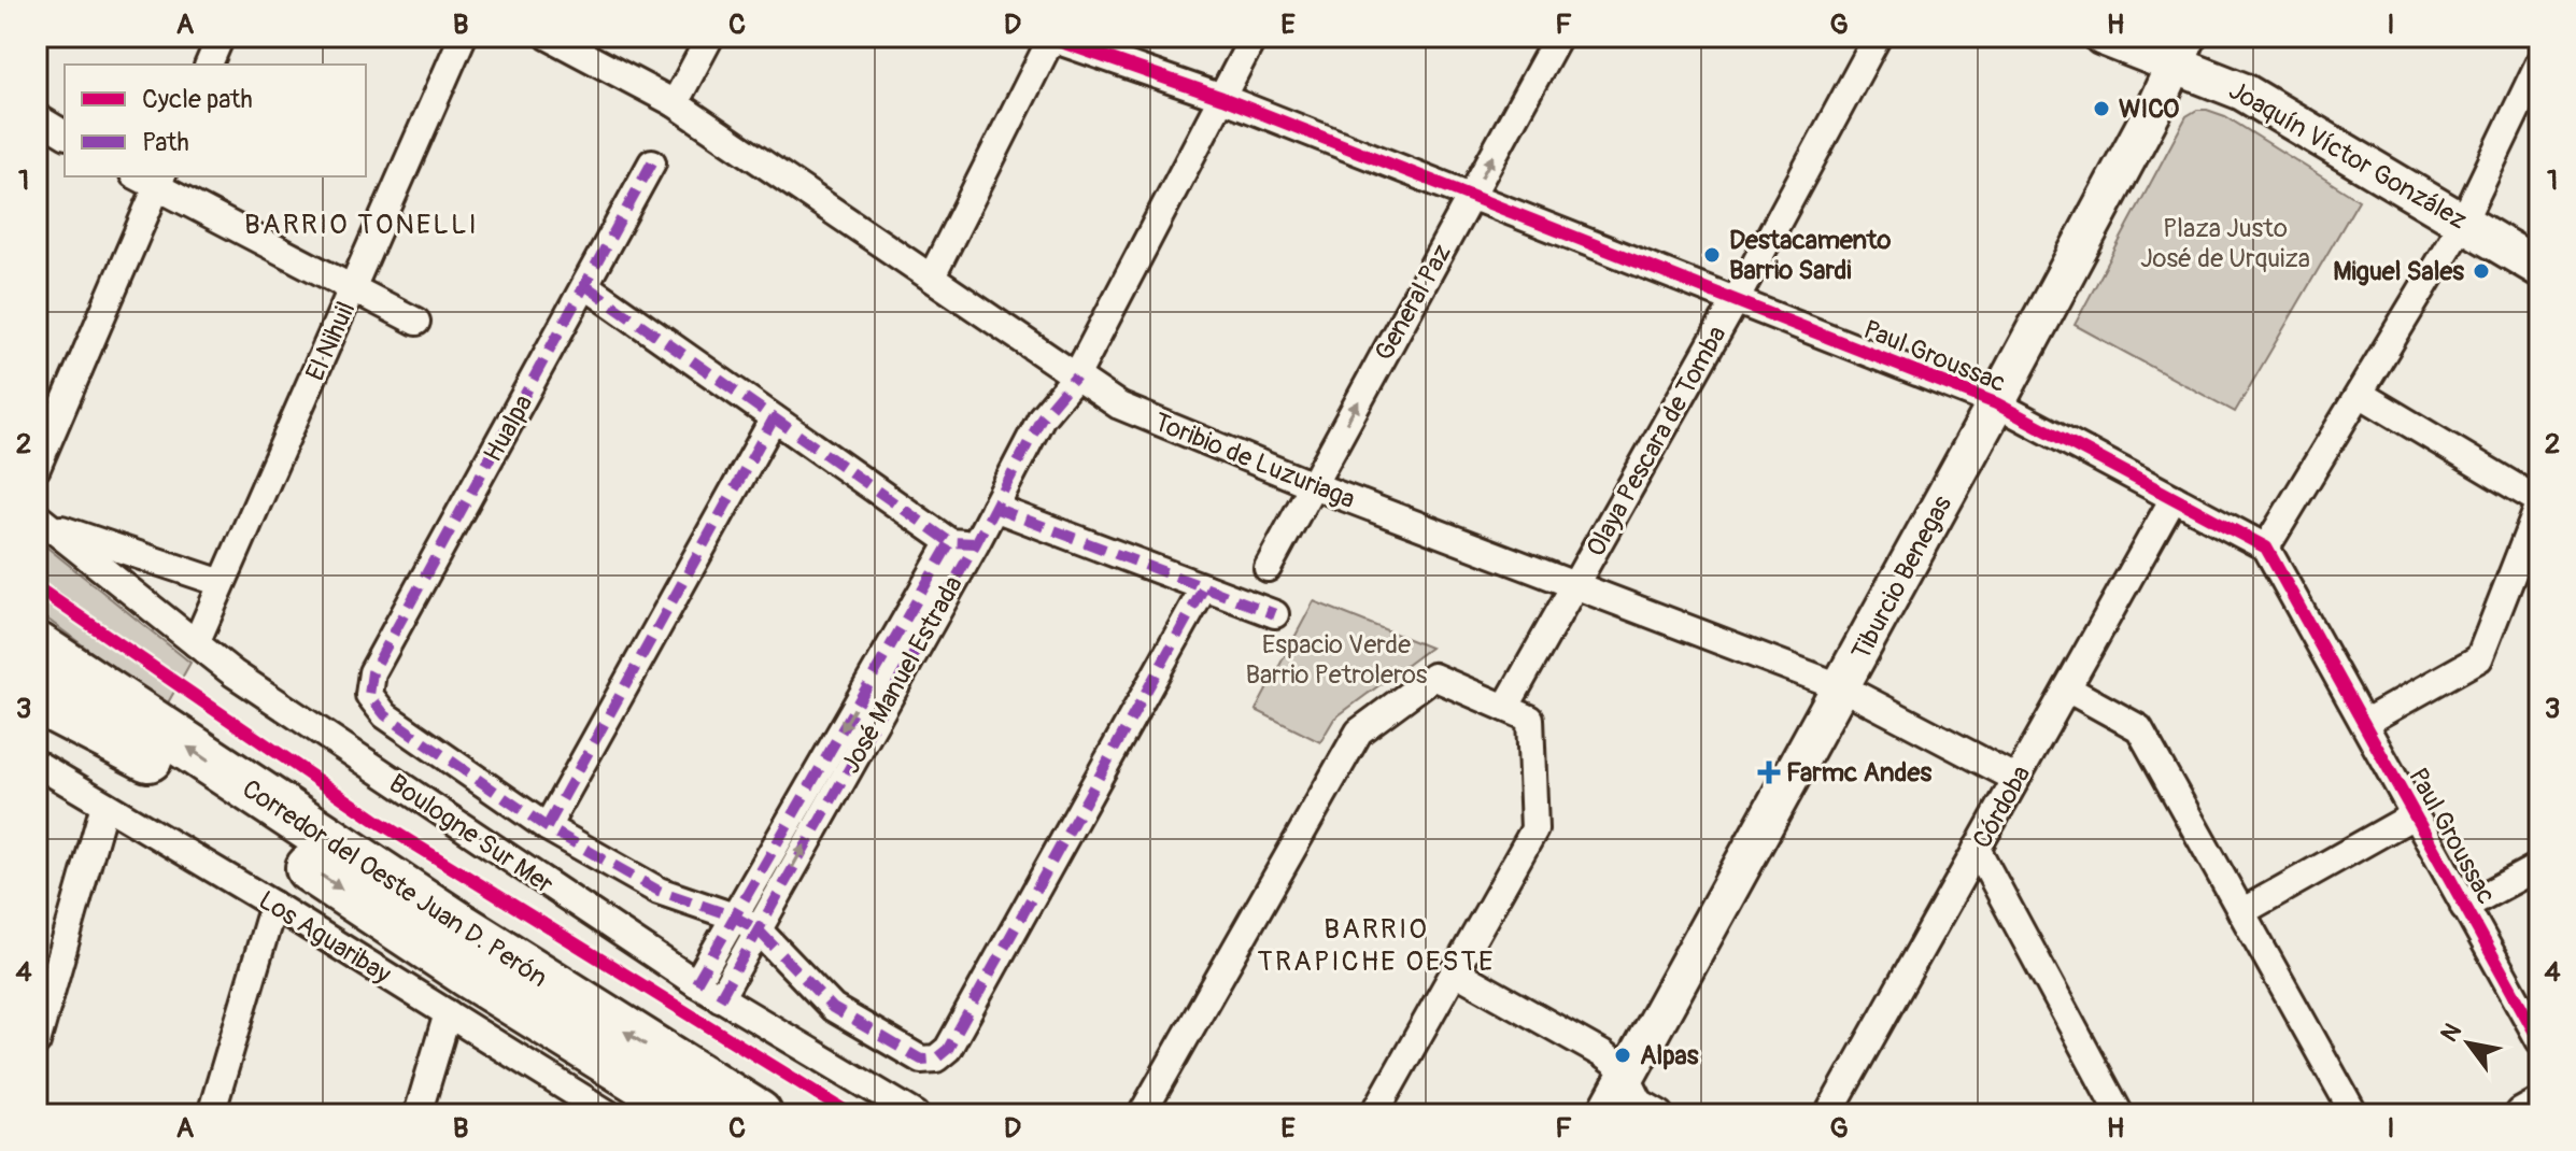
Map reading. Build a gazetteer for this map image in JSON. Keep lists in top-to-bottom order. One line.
{"streets":{"highway":["Corredor del Oeste Juan D. Perón"],"main road":["Joaquín Víctor González","Tiburcio Benegas"],"street":["General Paz","El Nihuil","Paul Groussac","Hualpa","Olaya Pescara de Tomba","Toribio de Luzuriaga","José Manuel Estrada","Córdoba","Boulogne Sur Mer","Los Aguaribay"]},"crossings":[["Joaquín Víctor González","Tiburcio Benegas"],["General Paz","Paul Groussac"],["General Paz","Toribio de Luzuriaga"],["El Nihuil","Boulogne Sur Mer"],["Paul Groussac","Olaya Pescara de Tomba"],["Paul Groussac","Tiburcio Benegas"],["Paul Groussac","Córdoba"],["Olaya Pescara de Tomba","Toribio de Luzuriaga"],["Toribio de Luzuriaga","Tiburcio Benegas"],["Toribio de Luzuriaga","José Manuel Estrada"],["Toribio de Luzuriaga","Córdoba"],["José Manuel Estrada","Boulogne Sur Mer"]],"one_way":["General Paz"],"districts":["BARRIO TONELLI","BARRIO TRAPICHE OESTE"],"parks":["Plaza Justo José de Urquiza","Espacio Verde Barrio Petroleros"],"places":{"other":["WICO","Destacamento Barrio Sardi","Miguel Sales","Alpas"],"health":["Farmc Andes"]},"legend":["Cycle path","Path"],"north":"top left","grid":{"columns":["A","B","C","D","E","F","G","H","I"],"rows":["1","2","3","4"]}}
